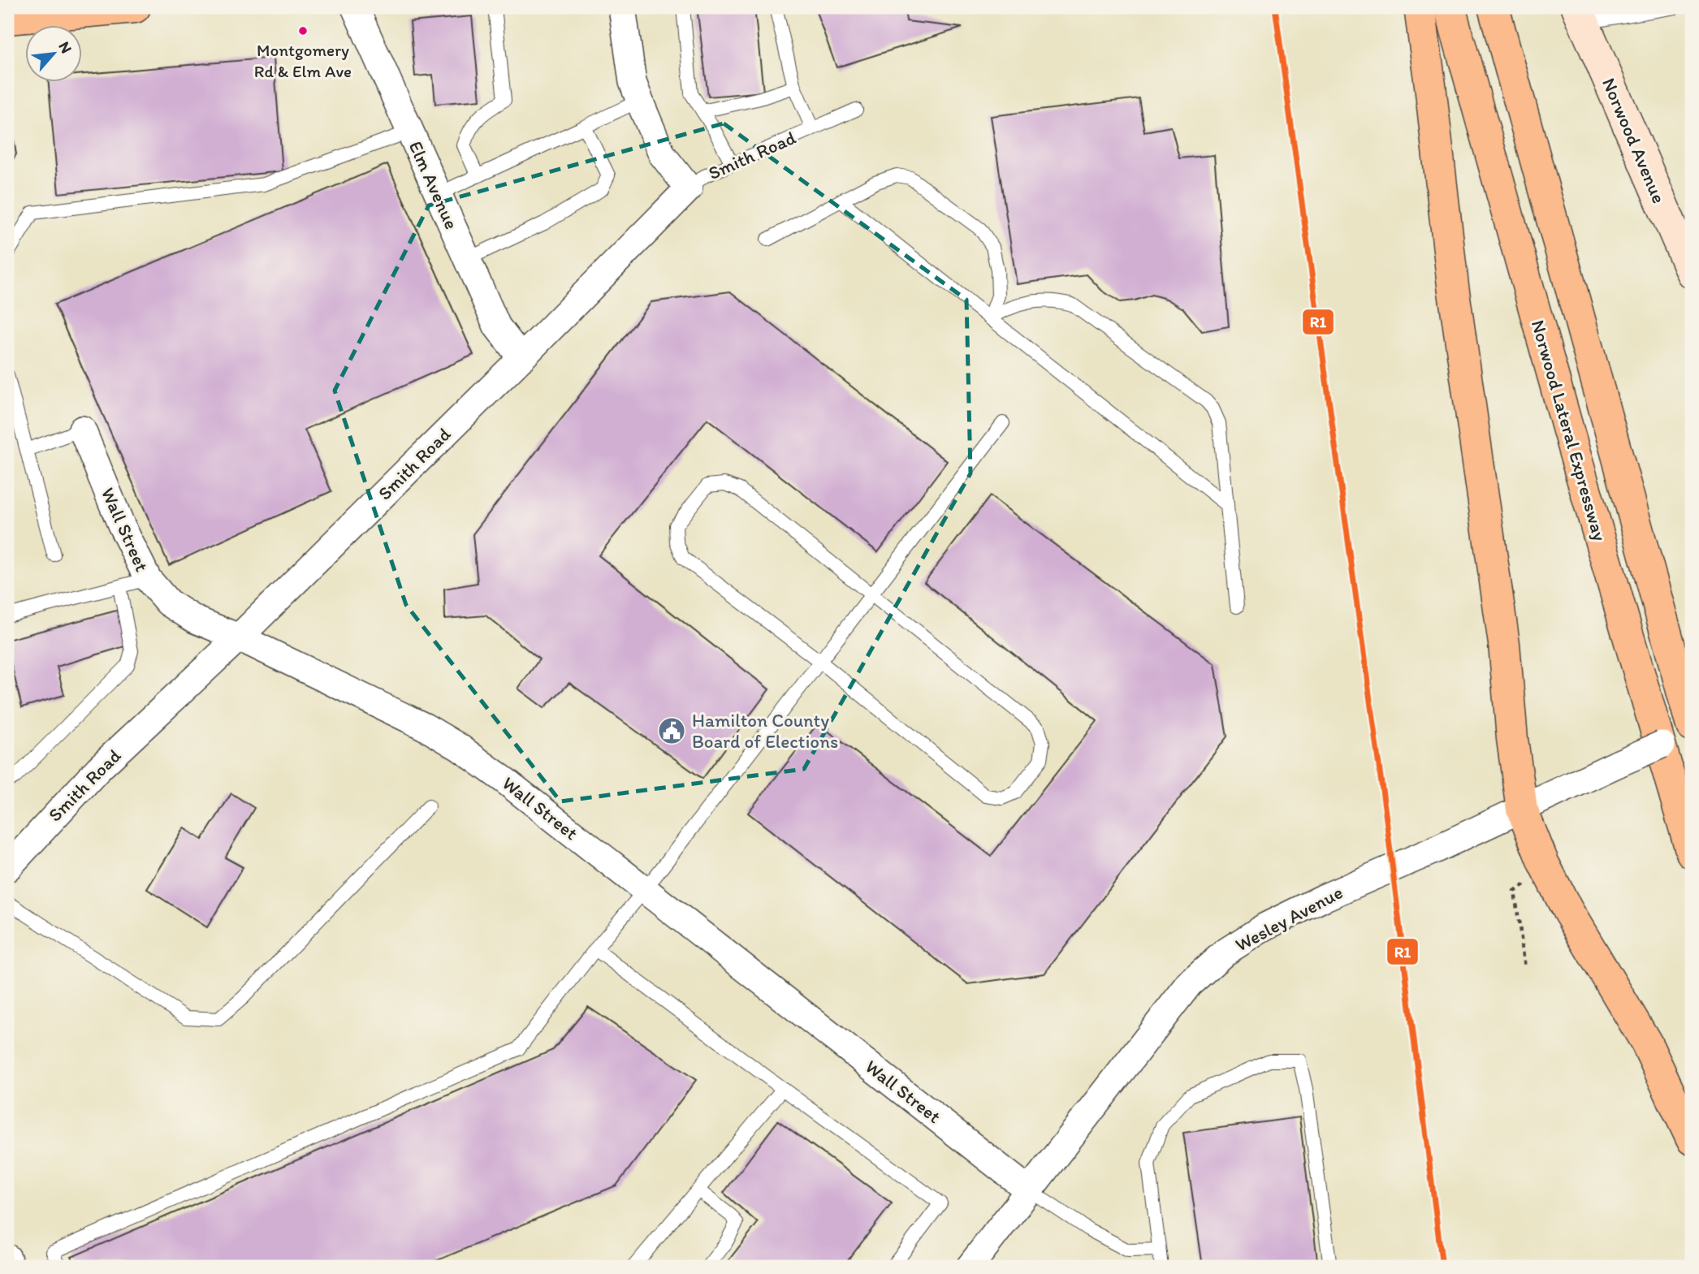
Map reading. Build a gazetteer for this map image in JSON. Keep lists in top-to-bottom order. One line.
{"streets":{"main road":["Norwood Lateral Expressway"],"street":["Norwood Avenue","Smith Road","Elm Avenue","Wall Street","Wesley Avenue"]},"crossings":[["Smith Road","Elm Avenue"],["Smith Road","Wall Street"],["Wall Street","Wesley Avenue"]],"places":{"other":["Montgomery Rd & Elm Ave"],"public building":["Hamilton County Board of Elections"]},"lines":["transit line R1"],"north":"top right"}
